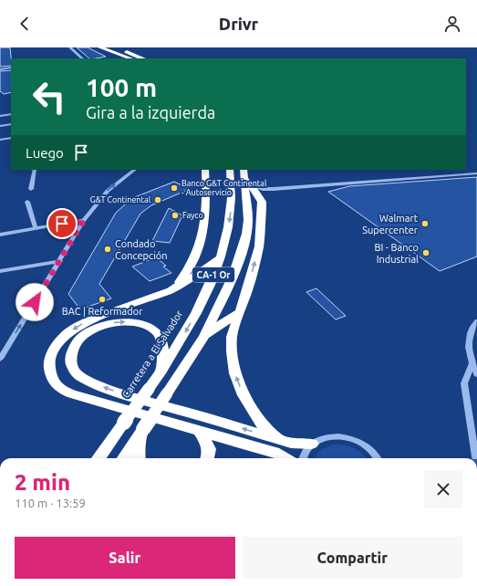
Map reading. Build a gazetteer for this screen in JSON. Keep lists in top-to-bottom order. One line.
{"streets":{"highway":["CA-1 Or","Carretera a El Salvador"]},"places":["Banco G&T Continental - Autoservicio","G&T Continental","Fayco","Walmart Supercenter","Condado Concepción","BI - Banco Industrial","BAC | Reformador"],"page":{"header":"Drivr","turn":["100 m","Gira a la izquierda"],"then":"Luego","heading":["2 min","110 m · 13:59"],"buttons":["Salir","Compartir"]}}
